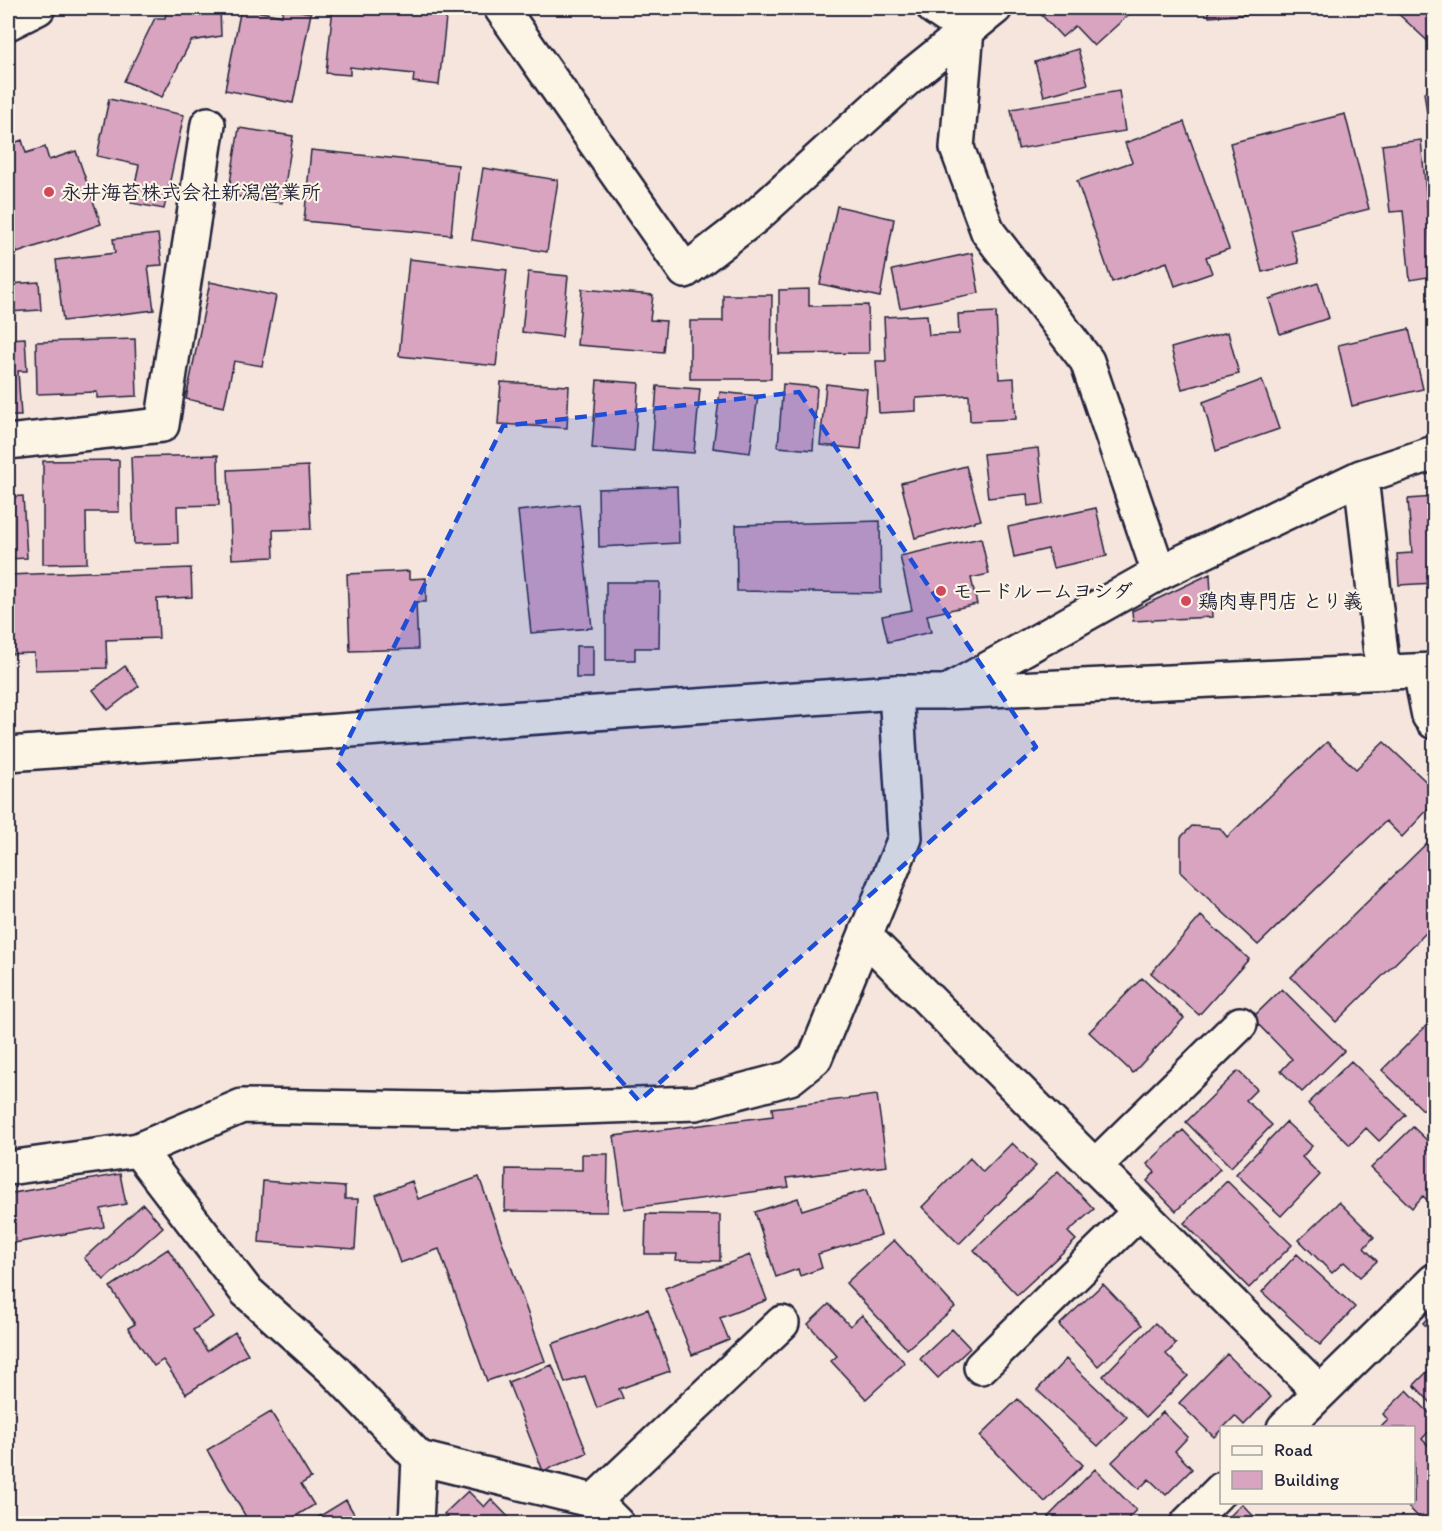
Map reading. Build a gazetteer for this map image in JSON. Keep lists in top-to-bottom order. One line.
{"places":["永井海苔株式会社新潟営業所","モードルームヨシダ","鶏肉専門店 とり義"],"legend":["Road","Building"]}
